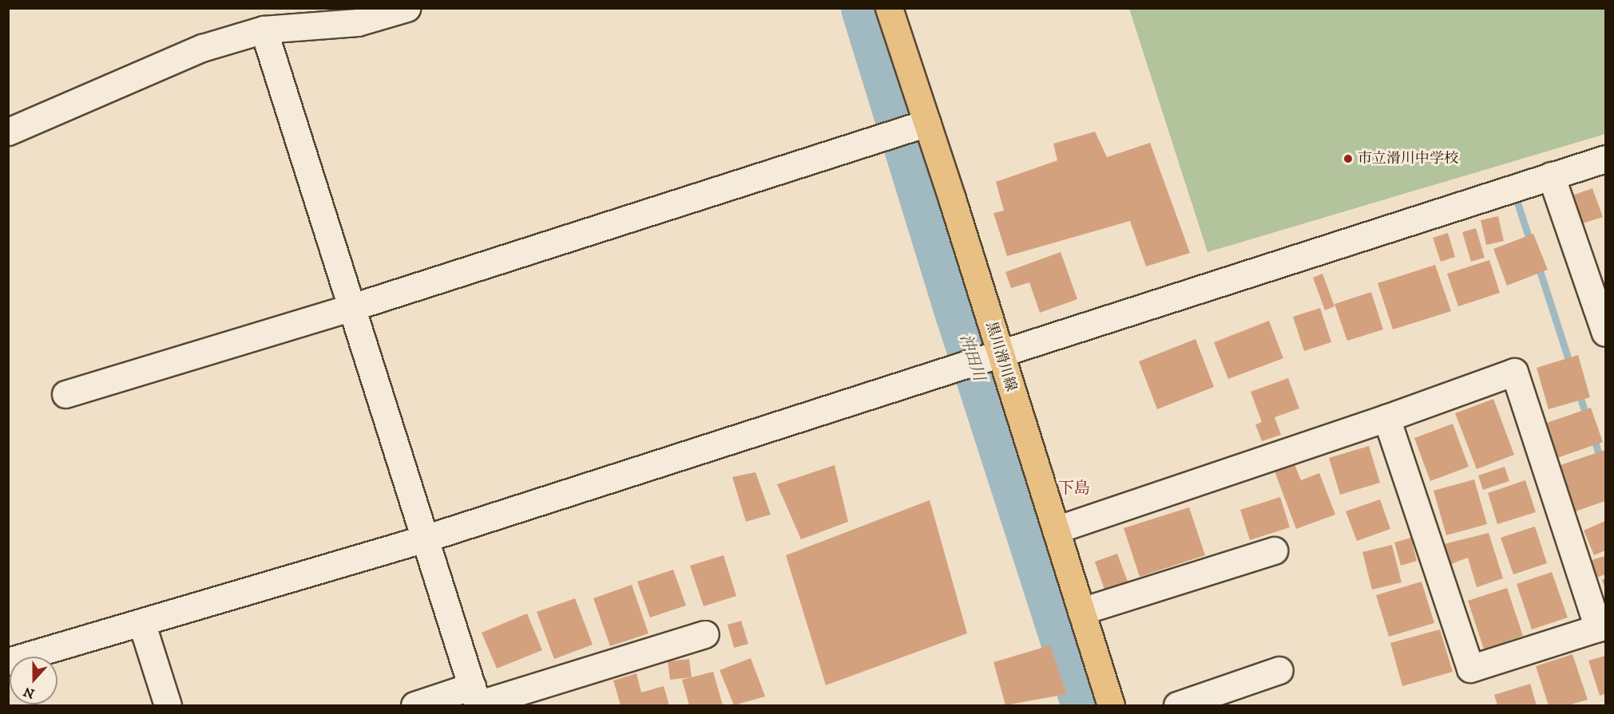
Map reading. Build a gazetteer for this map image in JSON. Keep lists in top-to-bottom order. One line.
{"streets":{"main road":["黒川滑川線"]},"districts":["下島"],"water":["沖田川"],"places":["市立滑川中学校"],"north":"bottom"}
